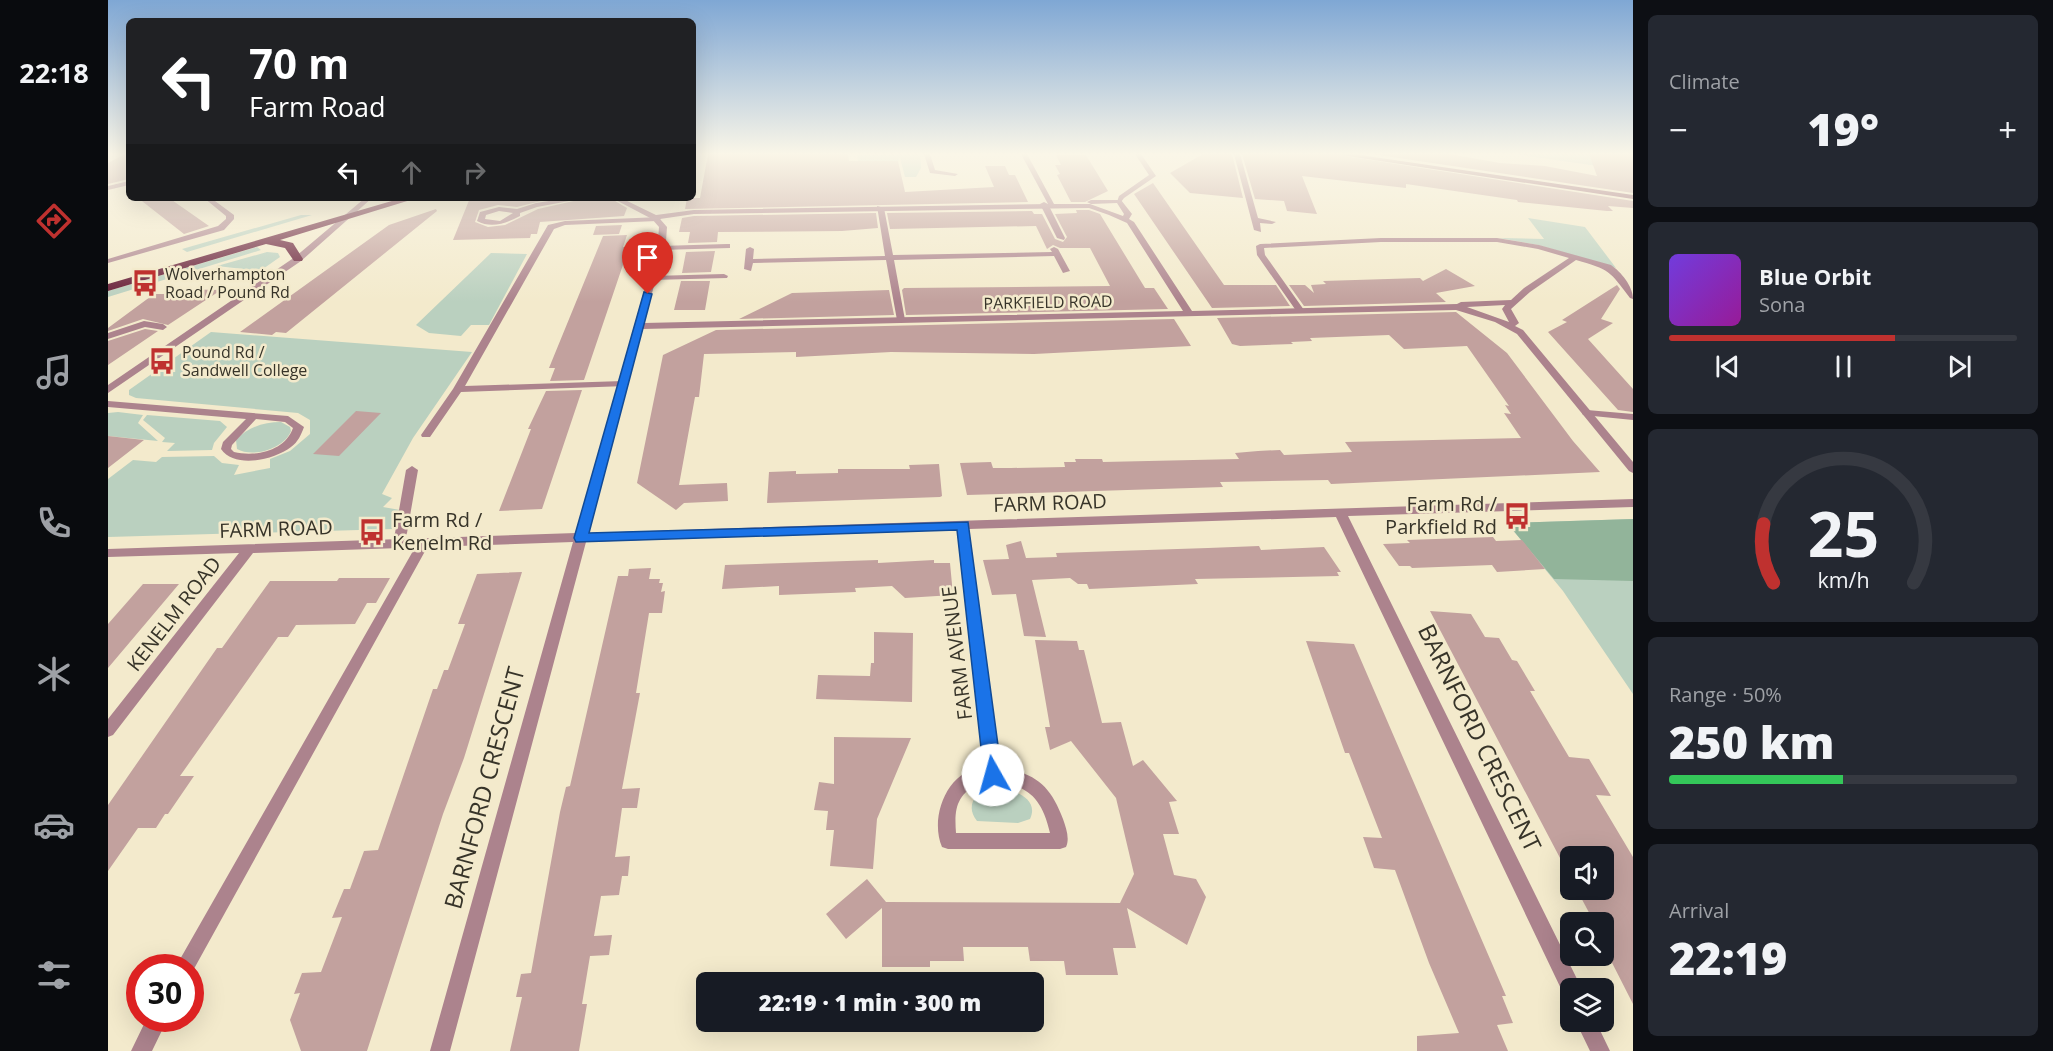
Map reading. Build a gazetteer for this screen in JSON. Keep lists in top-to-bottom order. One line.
{"streets":{"street":["PARKFIELD ROAD","FARM ROAD","KENELM ROAD","FARM AVENUE","BARNFORD CRESCENT"]},"crossings":[["PARKFIELD ROAD","BARNFORD CRESCENT"],["FARM ROAD","KENELM ROAD"],["FARM ROAD","FARM AVENUE"],["FARM ROAD","BARNFORD CRESCENT"]],"places":{"bus stop":["Wolverhampton Road / Pound Rd","Pound Rd / Sandwell College","Farm Rd / Parkfield Rd","Farm Rd / Kenelm Rd"]},"page":{"tabs":"22:18","tile":["Climate",["Range · 50%","250 km"],["Arrival","22:19"]],"turn":["70 m","Farm Road"],"heat":["−","19°","+"],"song":["Blue Orbit","Sona"],"limit":"30","trip":"22:19 · 1 min · 300 m","gauge":["25","km/h"]}}
